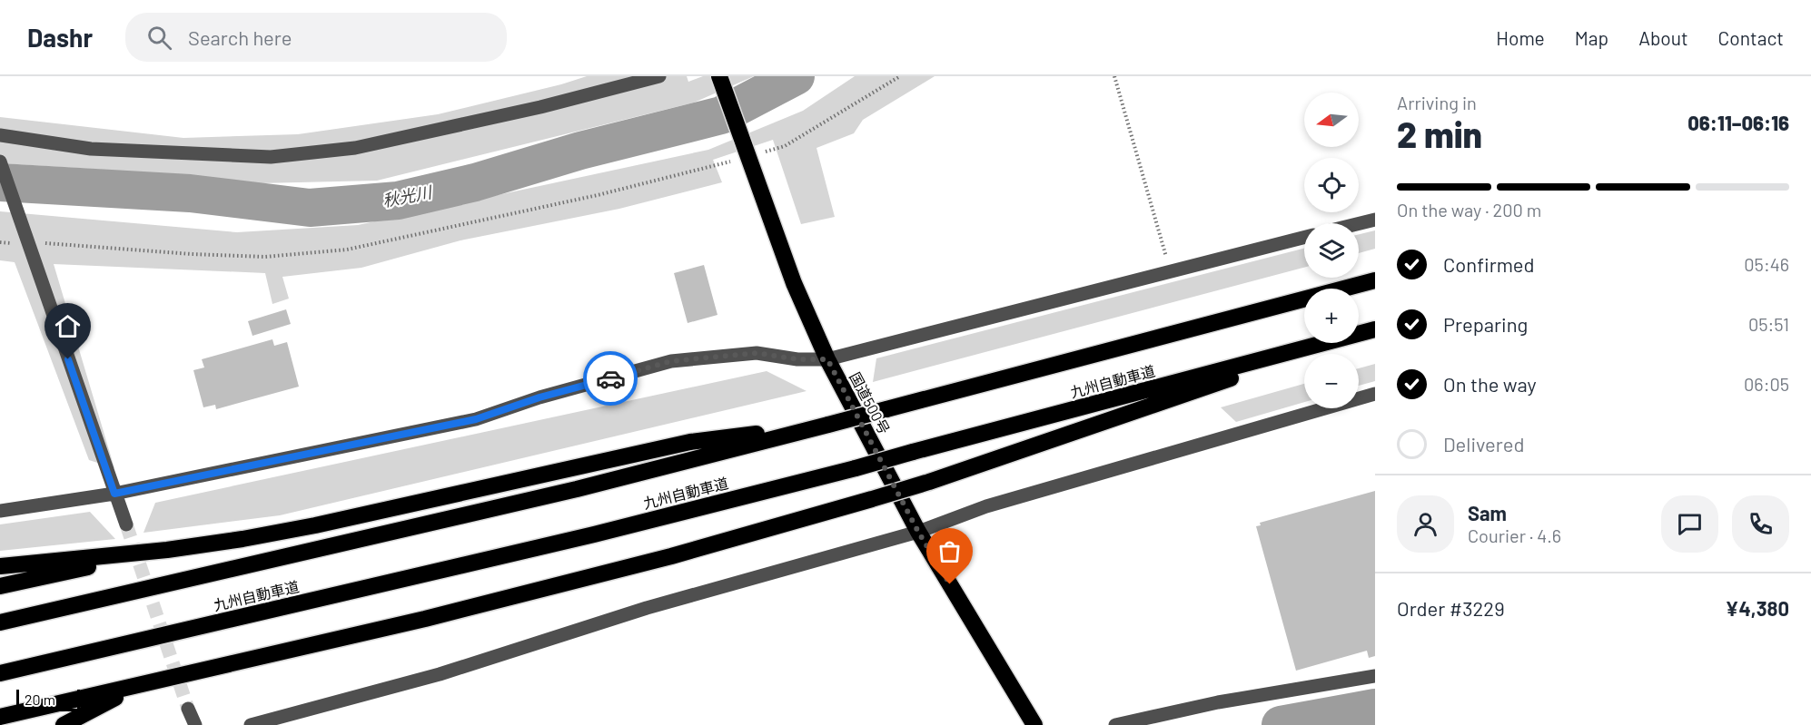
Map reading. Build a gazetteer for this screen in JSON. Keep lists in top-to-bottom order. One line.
{"streets":{"highway":["九州自動車道","国道500号"]},"water":["秋光川"],"scale_bar":"20 m","north":"left","page":{"header":"Dashr","search":"Search here","nav":["Home","Map","About","Contact"],"heading":["2 min","Arriving in","06:11–06:16"],"panel":["Sam","Courier · 4.6","Order #3229","¥4,380"],"map_buttons":["+","−"],"bar":"On the way · 200 m","list":[["Confirmed","05:46"],["Preparing","05:51"],["On the way","06:05"],"Delivered"],"scale":"20 m"}}
